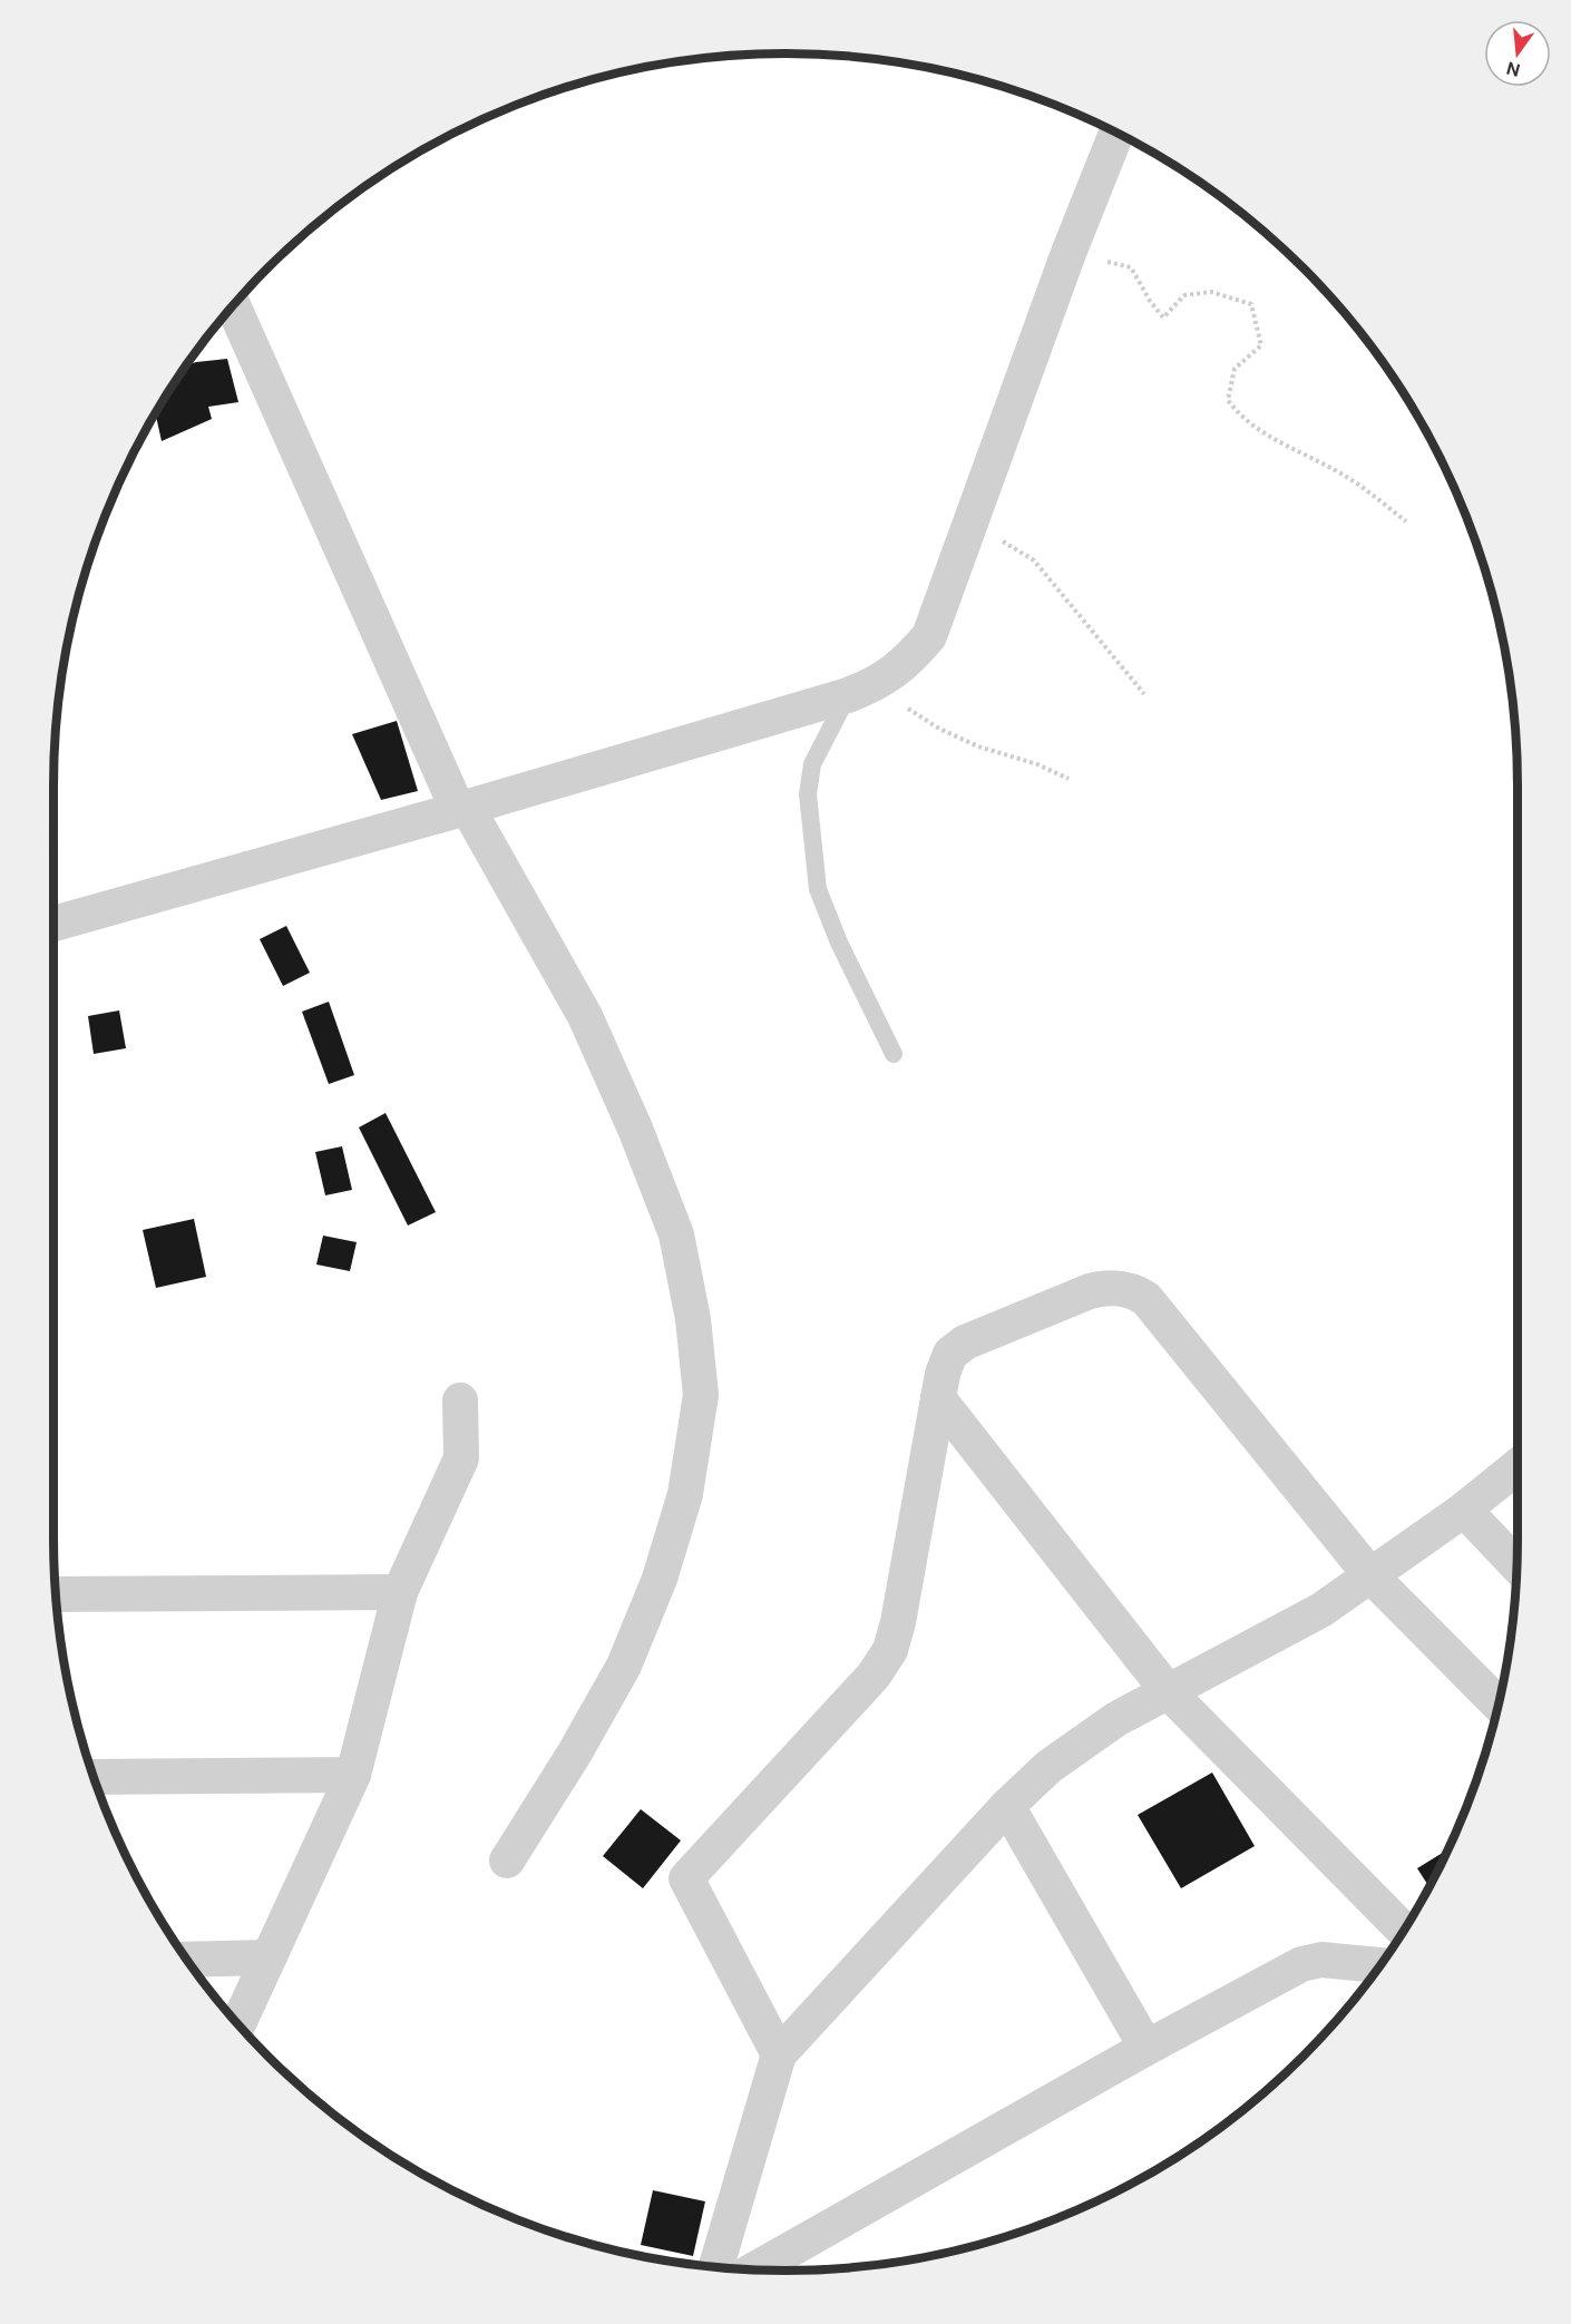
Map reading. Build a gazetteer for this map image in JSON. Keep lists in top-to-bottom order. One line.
{"north":"bottom"}
